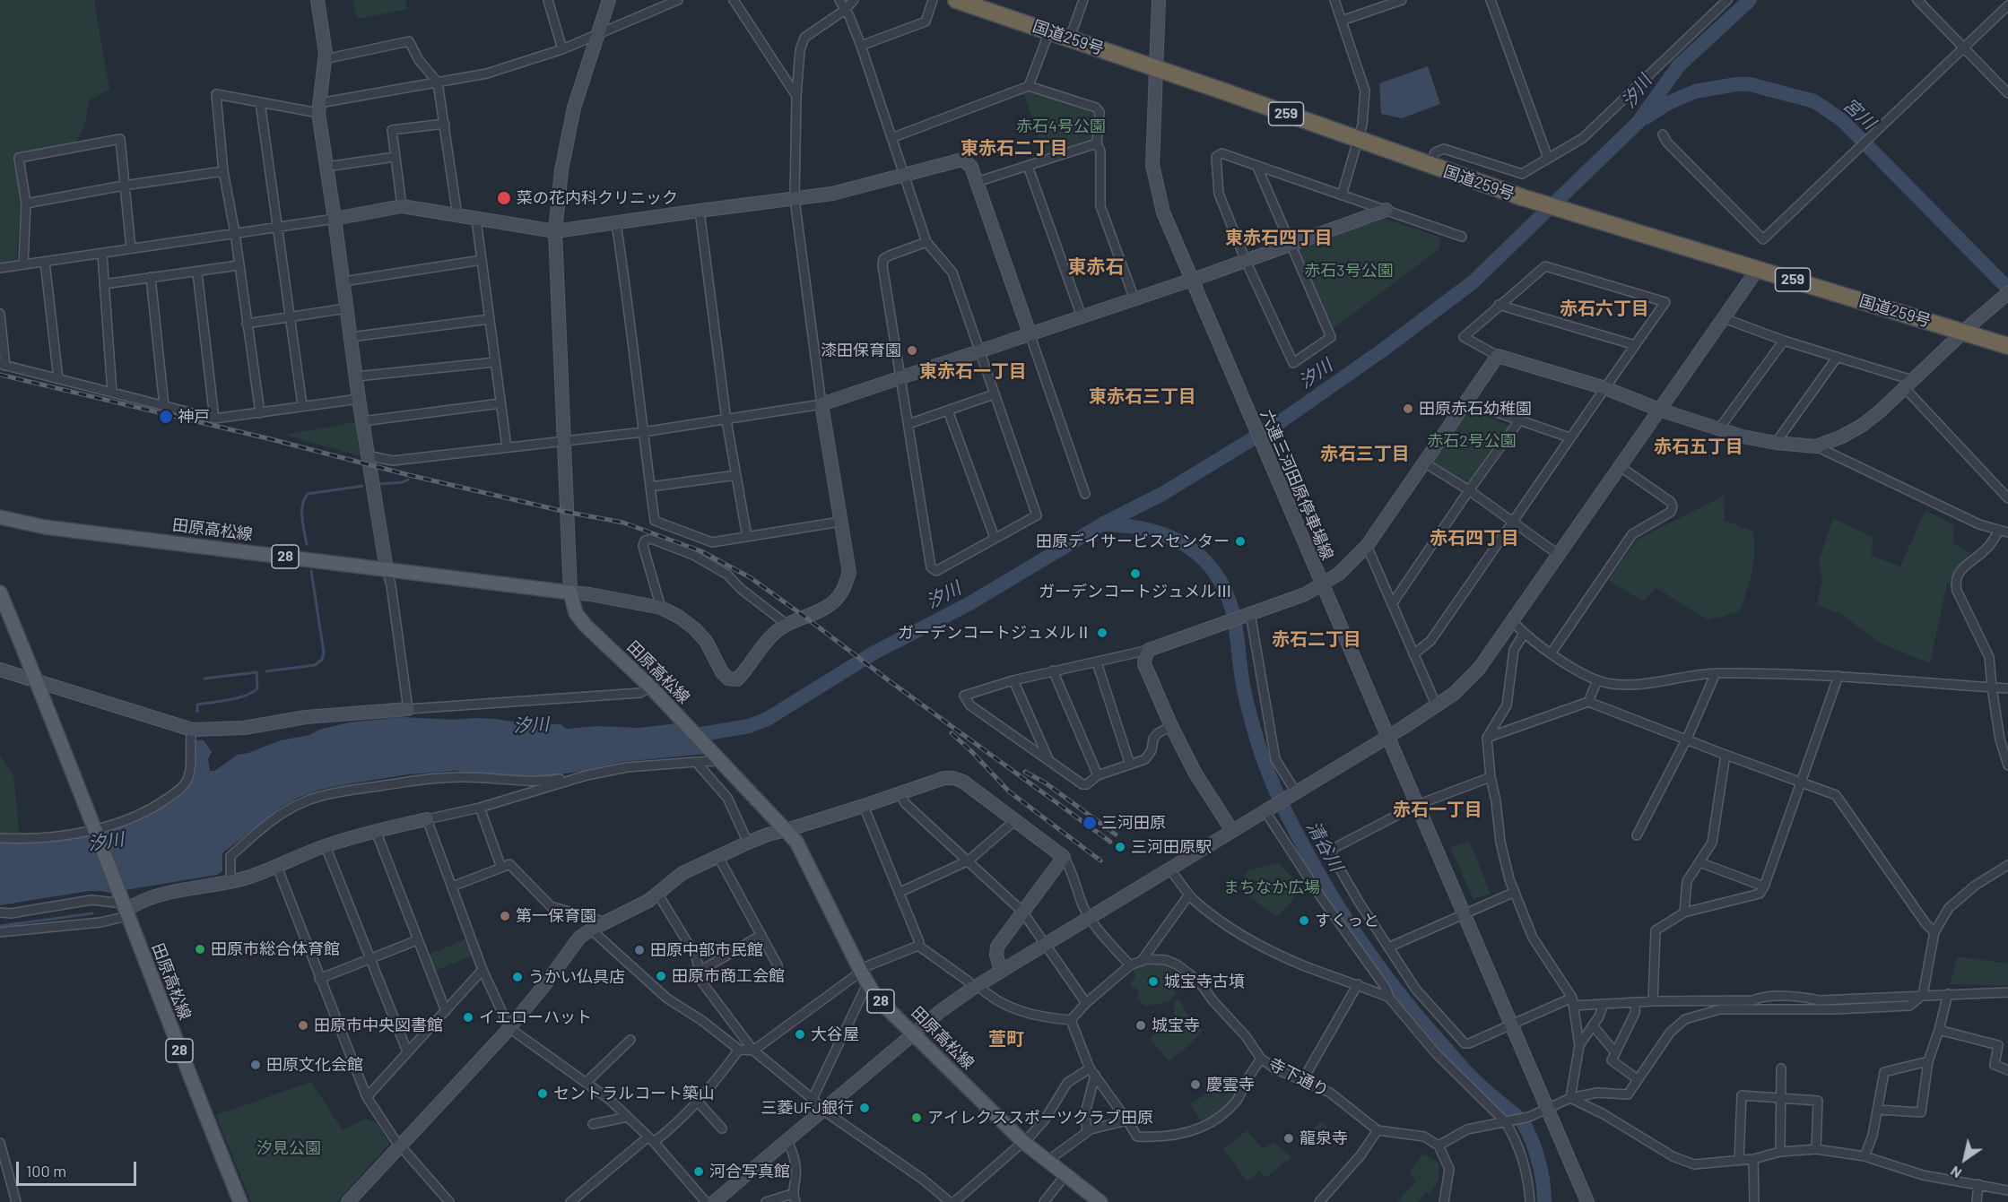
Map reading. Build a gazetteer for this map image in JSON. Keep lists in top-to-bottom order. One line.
{"streets":{"highway":["国道259号","259"],"main road":["田原高松線","28"],"street":["六連三河田原停車場線","寺下通り"]},"crossings":[["国道259号","六連三河田原停車場線"]],"districts":["東赤石二丁目","東赤石四丁目","東赤石","赤石六丁目","東赤石一丁目","東赤石三丁目","赤石五丁目","赤石三丁目","赤石四丁目","赤石二丁目","赤石一丁目","萱町"],"water":["汐川","宮川","清谷川"],"parks":["赤石4号公園","赤石3号公園","赤石2号公園","まちなか広場","汐見公園"],"places":["菜の花内科クリニック","漆田保育園","田原赤石幼稚園","神戸","田原デイサービスセンター","ガーデンコートジュメルⅢ","ガーデンコートジュメルⅡ","三河田原","三河田原駅","第一保育園","すくっと","田原市総合体育館","田原中部市民館","田原市商工会館","うかい仏具店","城宝寺古墳","イエローハット","田原市中央図書館","城宝寺","大谷屋","田原文化会館","慶雲寺","セントラルコート築山","三菱UFJ銀行","アイレクススポーツクラブ田原","龍泉寺","河合写真館"],"scale_bar":"100 m","north":"bottom left"}
